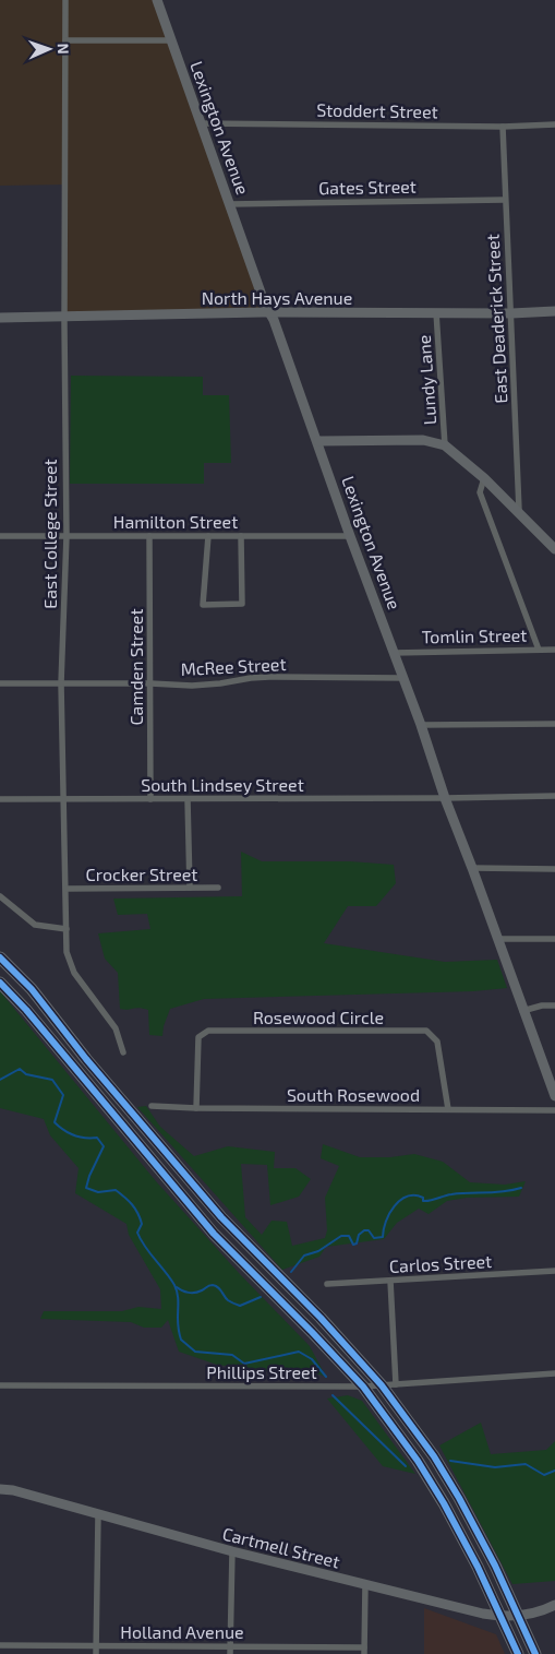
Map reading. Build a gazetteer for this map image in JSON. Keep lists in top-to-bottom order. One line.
{"streets":{"street":["Stoddert Street","Lexington Avenue","Gates Street","North Hays Avenue","East Deaderick Street","Lundy Lane","Hamilton Street","East College Street","Tomlin Street","McRee Street","Camden Street","South Lindsey Street","Crocker Street","Rosewood Circle","South Rosewood","Carlos Street","Phillips Street","Cartmell Street","Holland Avenue"]},"crossings":[["Stoddert Street","Lexington Avenue"],["Stoddert Street","East Deaderick Street"],["Lexington Avenue","Gates Street"],["Lexington Avenue","North Hays Avenue"],["Lexington Avenue","Hamilton Street"],["Lexington Avenue","Tomlin Street"],["Lexington Avenue","McRee Street"],["Lexington Avenue","South Lindsey Street"],["Gates Street","East Deaderick Street"],["North Hays Avenue","East Deaderick Street"],["North Hays Avenue","Lundy Lane"],["North Hays Avenue","East College Street"],["Hamilton Street","East College Street"],["Hamilton Street","Camden Street"],["East College Street","McRee Street"],["East College Street","South Lindsey Street"],["East College Street","Crocker Street"],["McRee Street","Camden Street"],["Camden Street","South Lindsey Street"],["Rosewood Circle","South Rosewood"]],"north":"right"}
